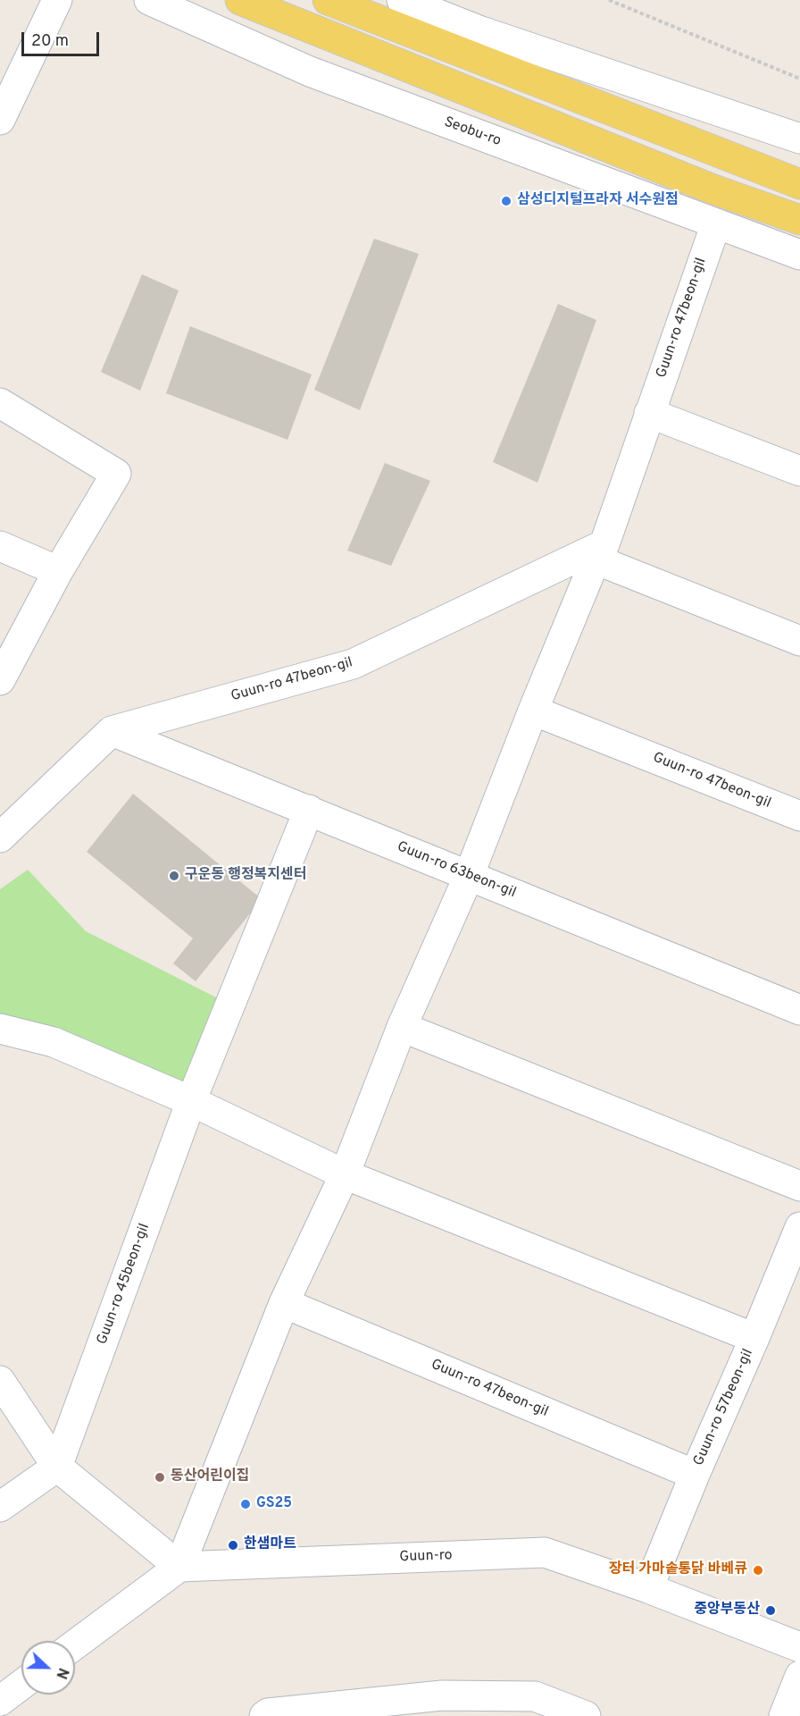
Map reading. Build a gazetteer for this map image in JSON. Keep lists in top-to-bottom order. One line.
{"streets":{"street":["Seobu-ro","Guun-ro 47beon-gil","Guun-ro 63beon-gil","Guun-ro 45beon-gil","Guun-ro 57beon-gil","Guun-ro"]},"crossings":[["Seobu-ro","Guun-ro 47beon-gil"],["Guun-ro 47beon-gil","Guun-ro 63beon-gil"],["Guun-ro 47beon-gil","Guun-ro 57beon-gil"],["Guun-ro 47beon-gil","Guun-ro"],["Guun-ro 63beon-gil","Guun-ro 45beon-gil"],["Guun-ro 57beon-gil","Guun-ro"]],"places":["삼성디지털프라자 서수원점","구운동 행정복지센터","동산어린이집","GS25","한샘마트","장터 가마솥통닭 바베큐","중앙부동산"],"scale_bar":"20 m","north":"right"}
